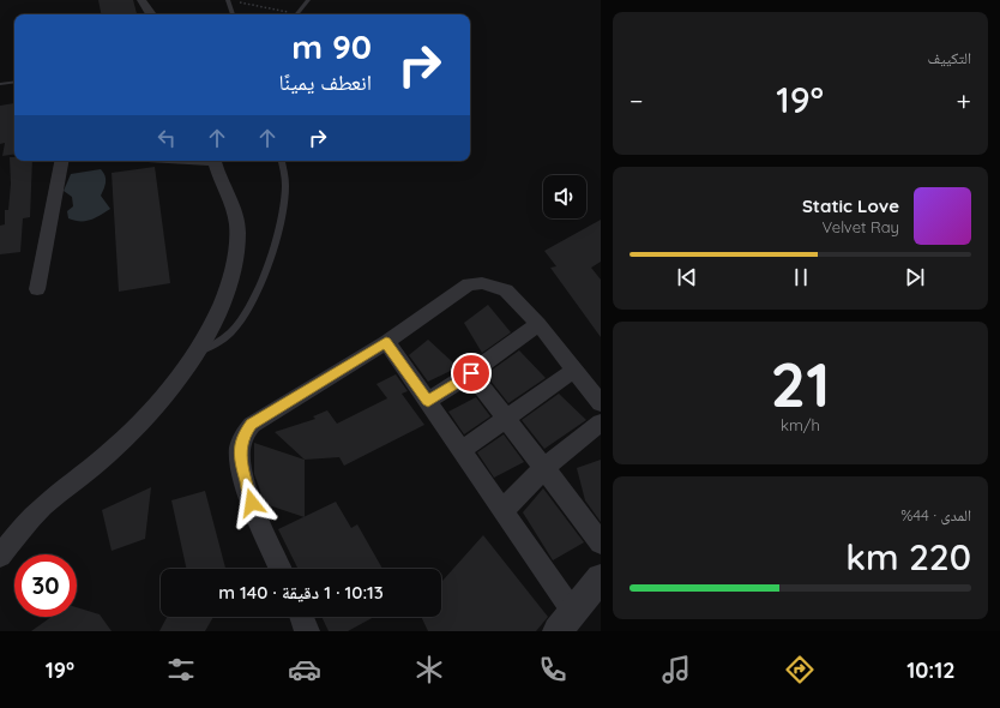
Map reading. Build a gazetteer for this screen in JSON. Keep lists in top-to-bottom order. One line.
{"page":{"tile":["التكييف",["21","km/h"],["المدى · 44%","220 km"]],"turn":["90 m","انعطف يمينًا"],"heat":["−","19°","+"],"song":["Static Love","Velvet Ray"],"limit":"30","trip":"10:13 · 1 دقيقة · 140 m","tabs":["10:12","19°"]}}
